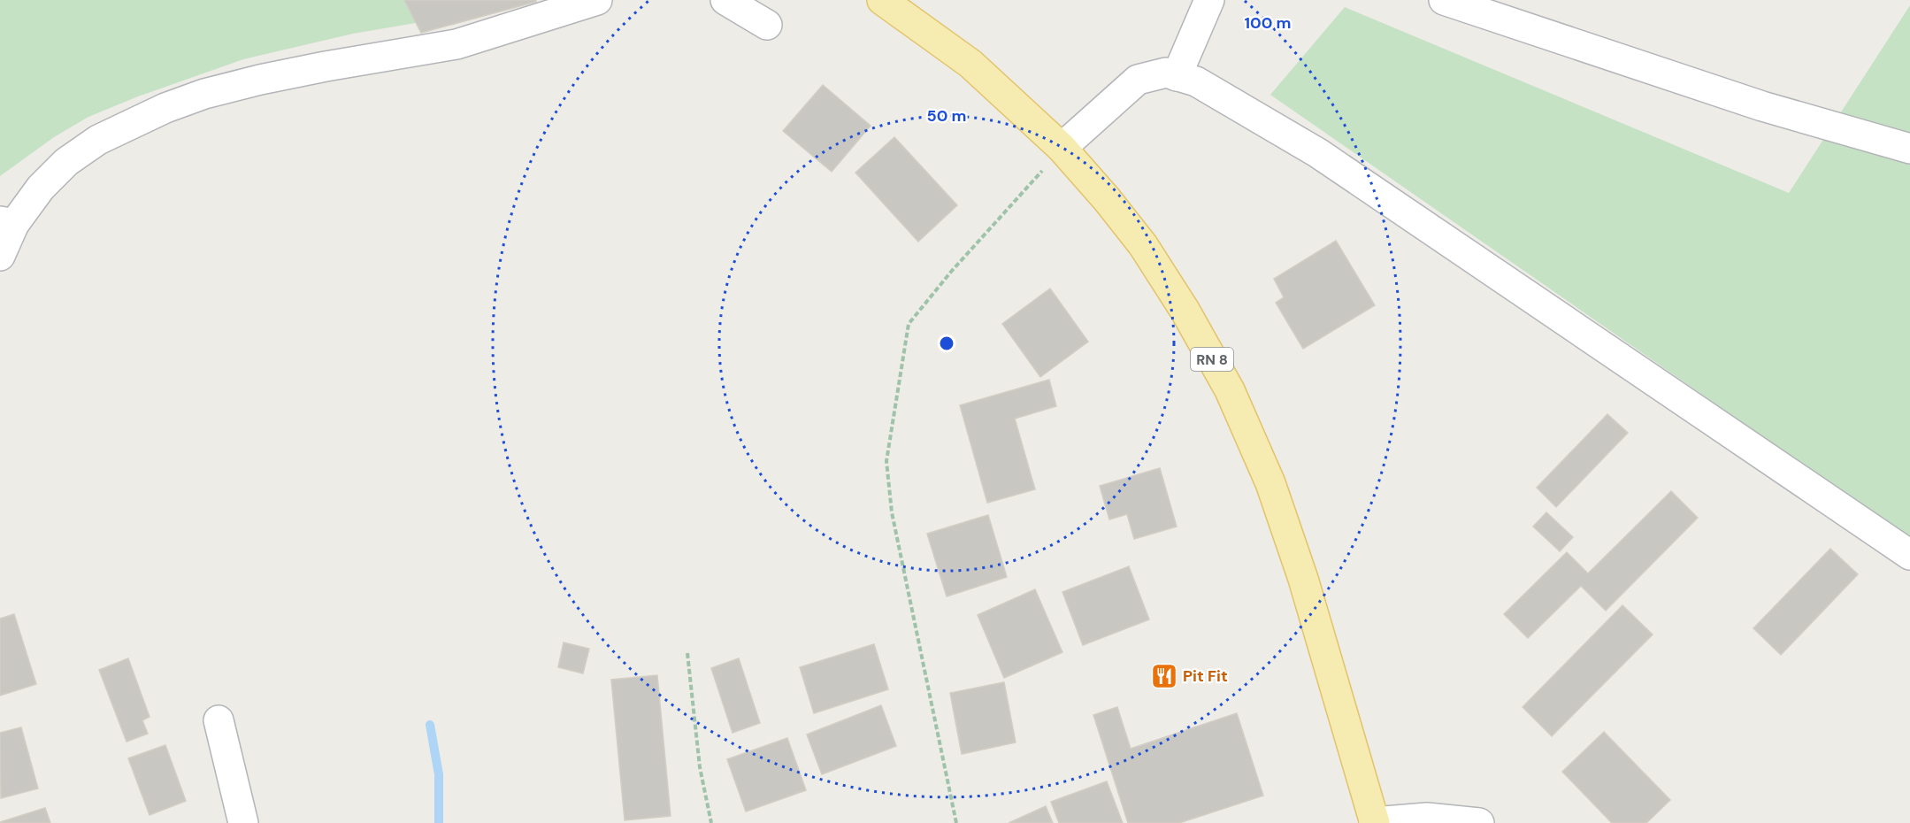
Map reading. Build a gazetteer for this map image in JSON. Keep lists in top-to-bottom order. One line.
{"streets":{"main road":["RN 8"]},"places":{"restaurant":["Pit Fit"]},"rings":["100 m","50 m"]}
